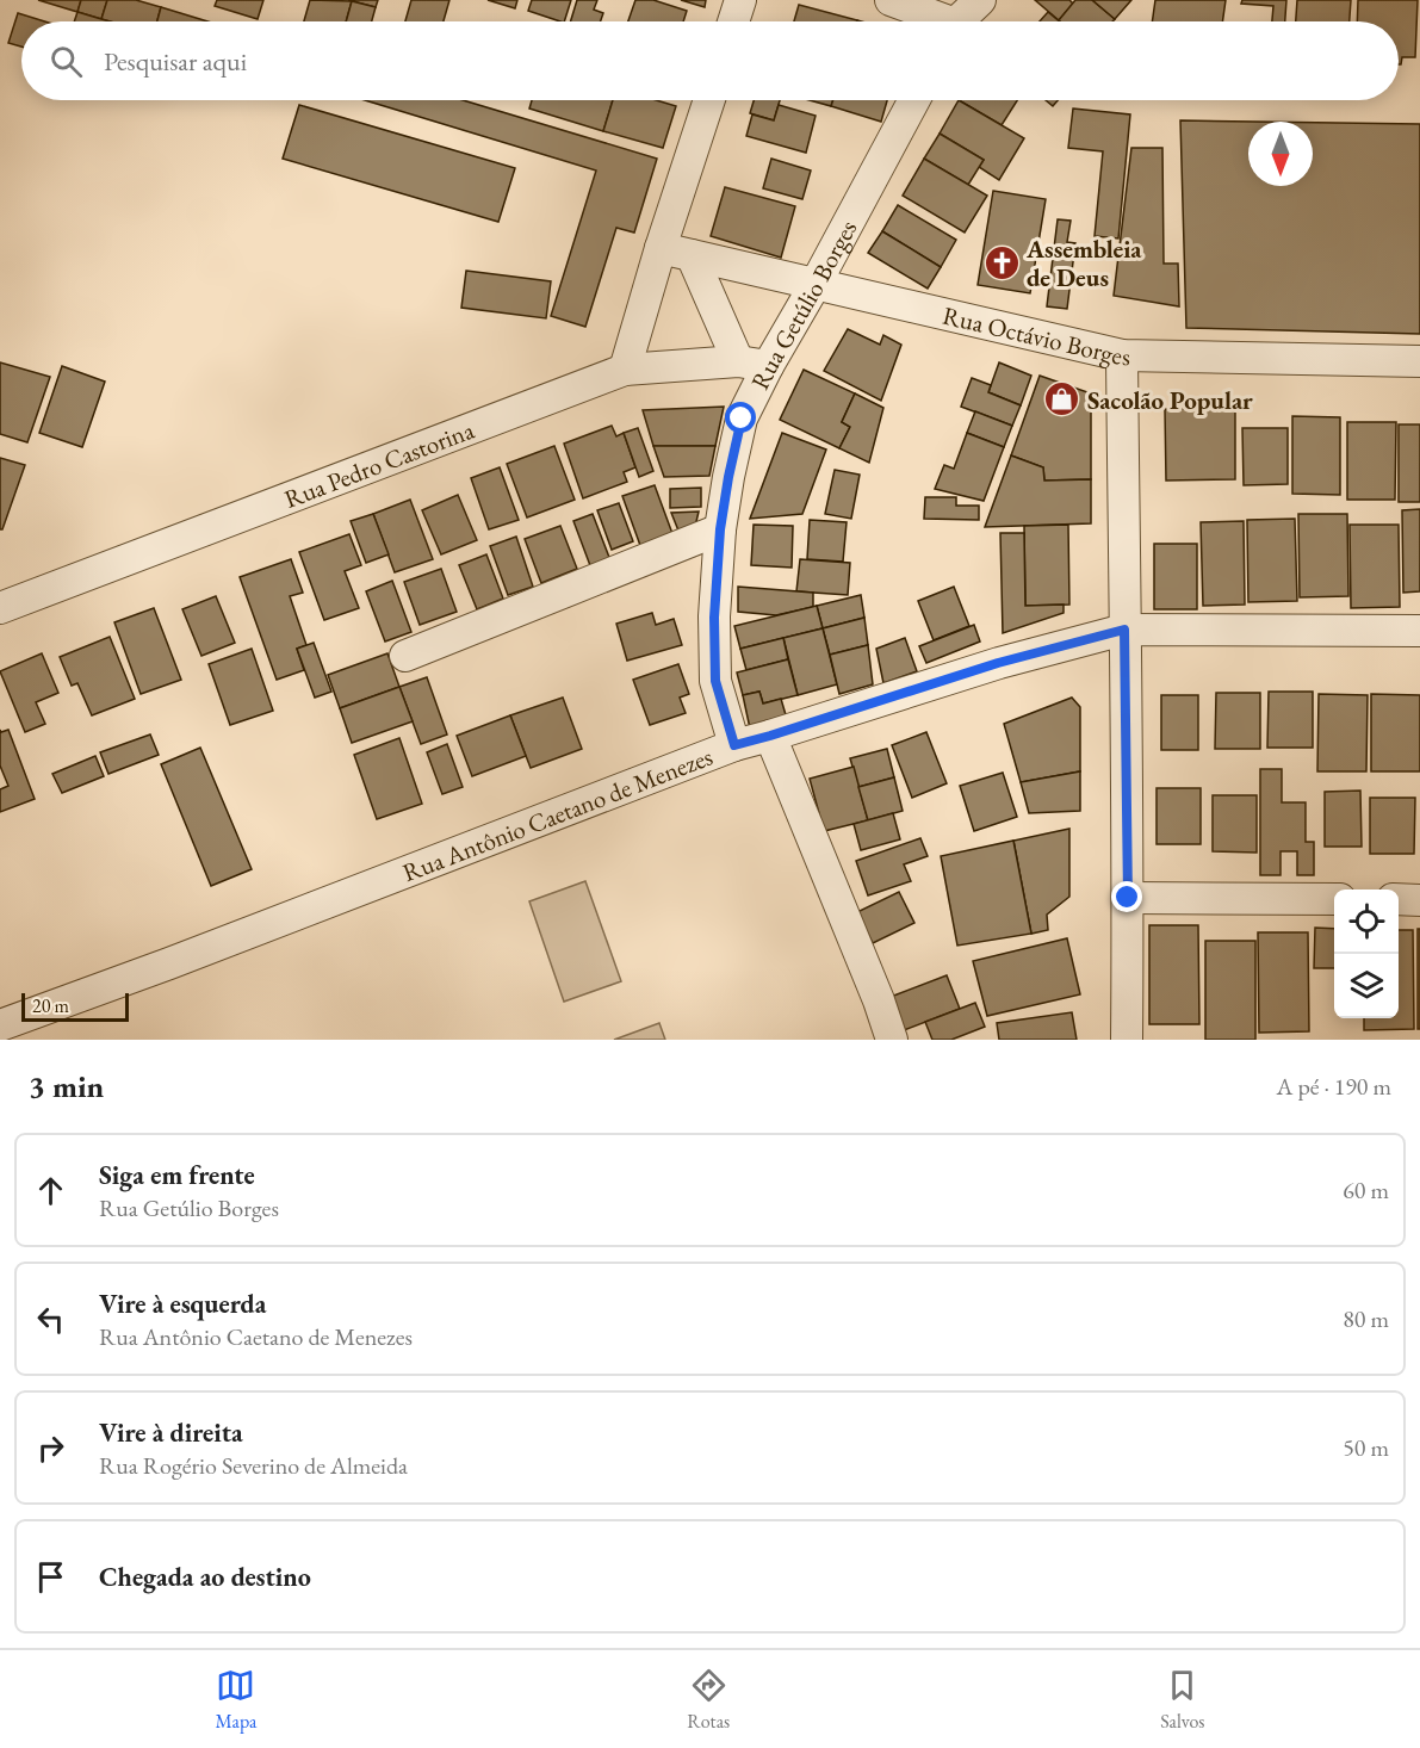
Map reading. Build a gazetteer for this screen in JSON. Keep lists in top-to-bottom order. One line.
{"streets":{"street":["Rua Getúlio Borges","Rua Octávio Borges","Rua Pedro Castorina","Rua Antônio Caetano de Menezes"]},"crossings":[["Rua Getúlio Borges","Rua Octávio Borges"],["Rua Getúlio Borges","Rua Pedro Castorina"],["Rua Getúlio Borges","Rua Antônio Caetano de Menezes"]],"places":{"church":["Assembleia de Deus"],"shop":["Sacolão Popular"]},"scale_bar":"20 m","north":"bottom","page":{"search":"Pesquisar aqui","scale":"20 m","heading":["3 min","A pé · 190 m"],"list":[["Siga em frente","Rua Getúlio Borges","60 m"],["Vire à esquerda","Rua Antônio Caetano de Menezes","80 m"],["Vire à direita","Rua Rogério Severino de Almeida","50 m"],"Chegada ao destino"],"nav":["Mapa","Rotas","Salvos"]}}
